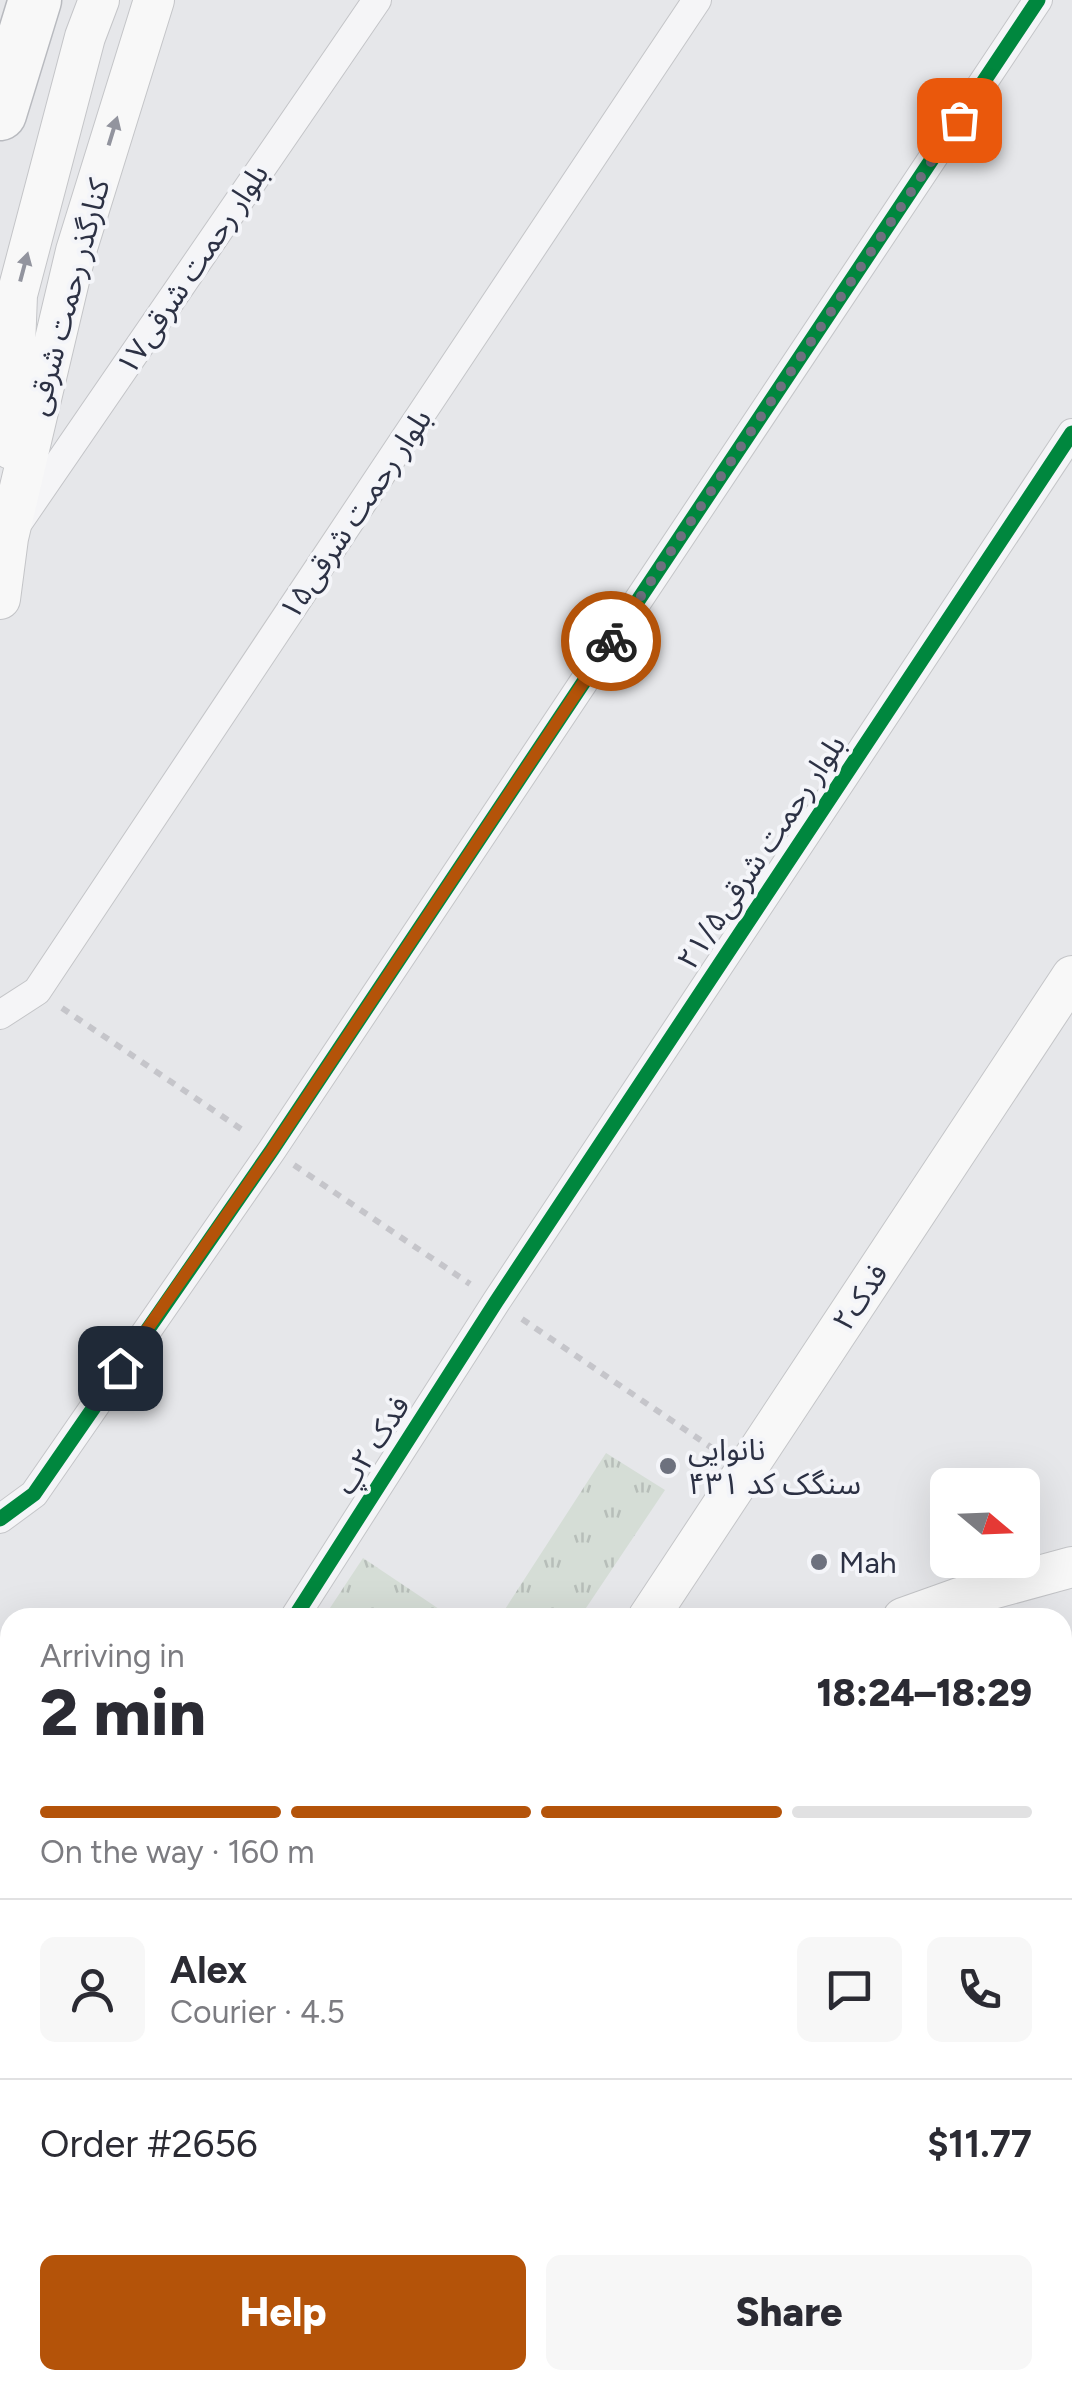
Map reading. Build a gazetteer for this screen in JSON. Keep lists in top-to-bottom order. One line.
{"streets":{"main road":["کنارگذر رحمت شرقی","فدک۲"],"street":["بلوار رحمت شرقی۱۷","بلوار رحمت شرقی۱۵","بلوار رحمت شرقی۲۱/۵","فدک ۲پ"]},"crossings":[["بلوار رحمت شرقی۱۷","کنارگذر رحمت شرقی"],["بلوار رحمت شرقی۲۱/۵","فدک ۲پ"]],"places":["نانوایی سنگک کد ۴۳۱","Mah"],"north":"right","page":{"heading":["2 min","Arriving in","18:24–18:29"],"panel":["Alex","Courier · 4.5","Order #2656","$11.77"],"bar":"On the way · 160 m","buttons":["Help","Share"]}}
